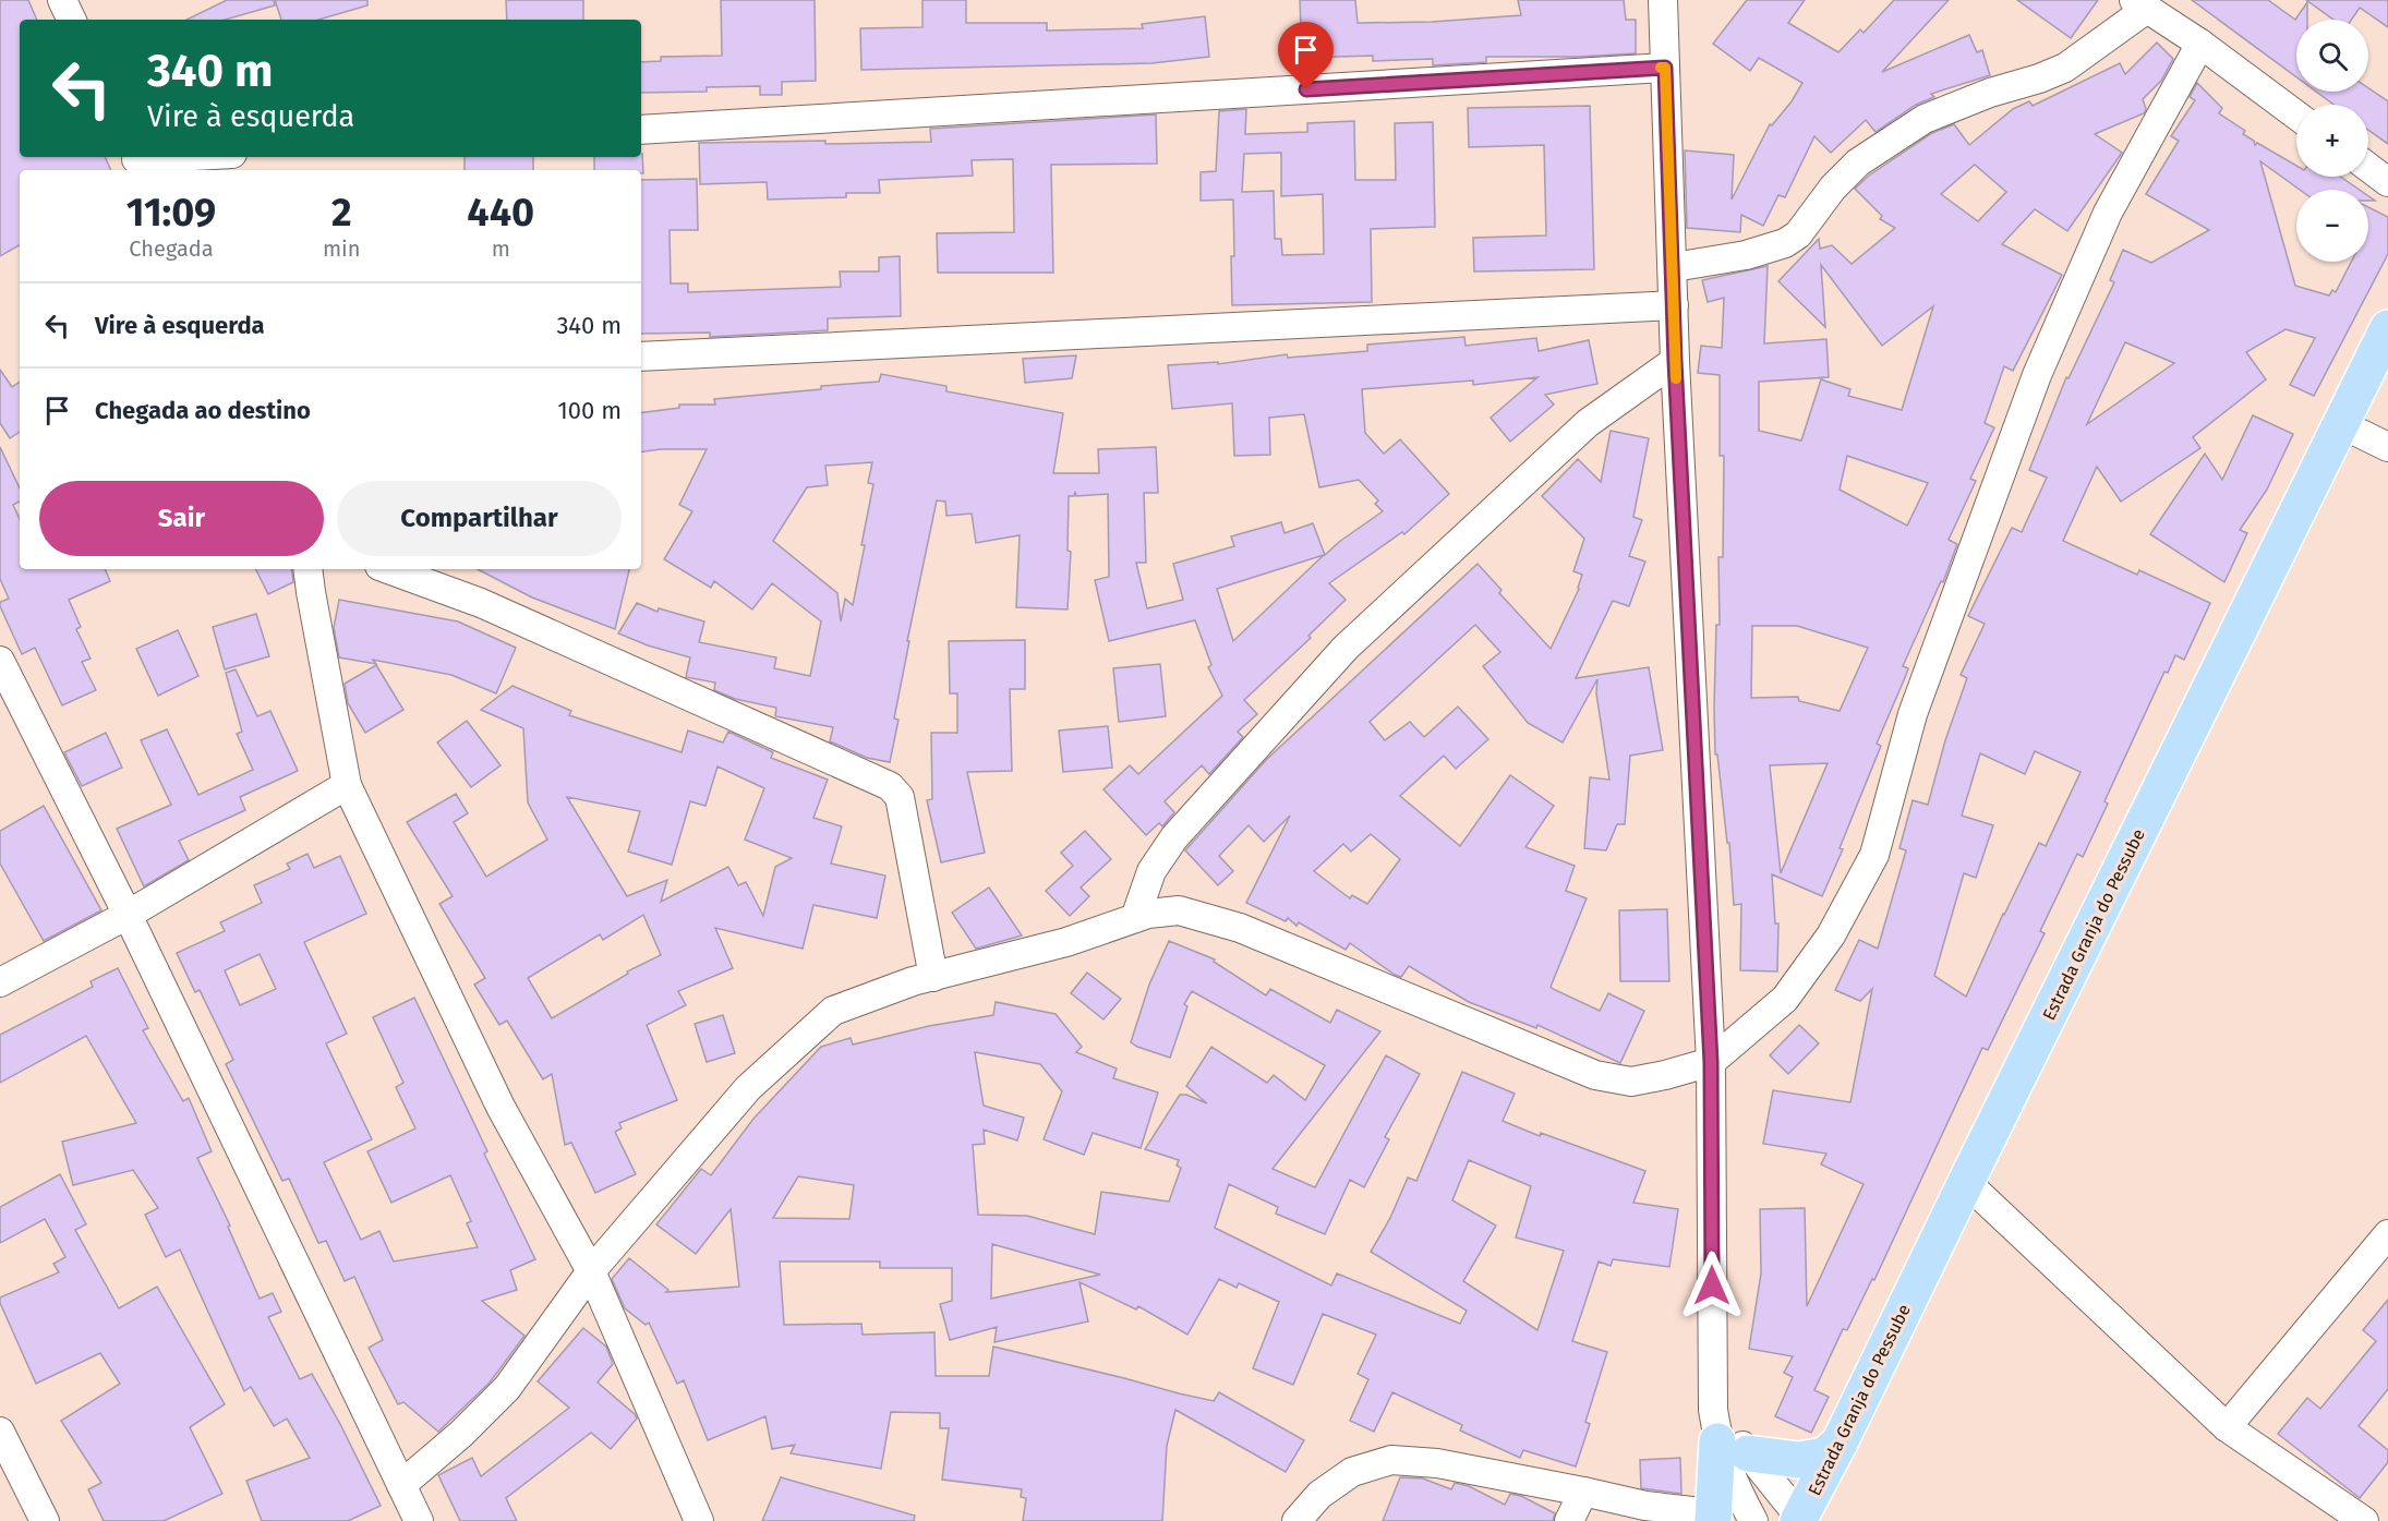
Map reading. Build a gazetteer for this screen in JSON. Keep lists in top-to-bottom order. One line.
{"streets":{"main road":["Estrada Granja do Pessube"]},"page":{"map_buttons":["+","−"],"turn":["340 m","Vire à esquerda"],"eta":["11:09","Chegada","2","min","440","m"],"list":[{"name":"Vire à esquerda","value":"340 m"},{"name":"Chegada ao destino","value":"100 m"}],"buttons":["Sair","Compartilhar"]}}
